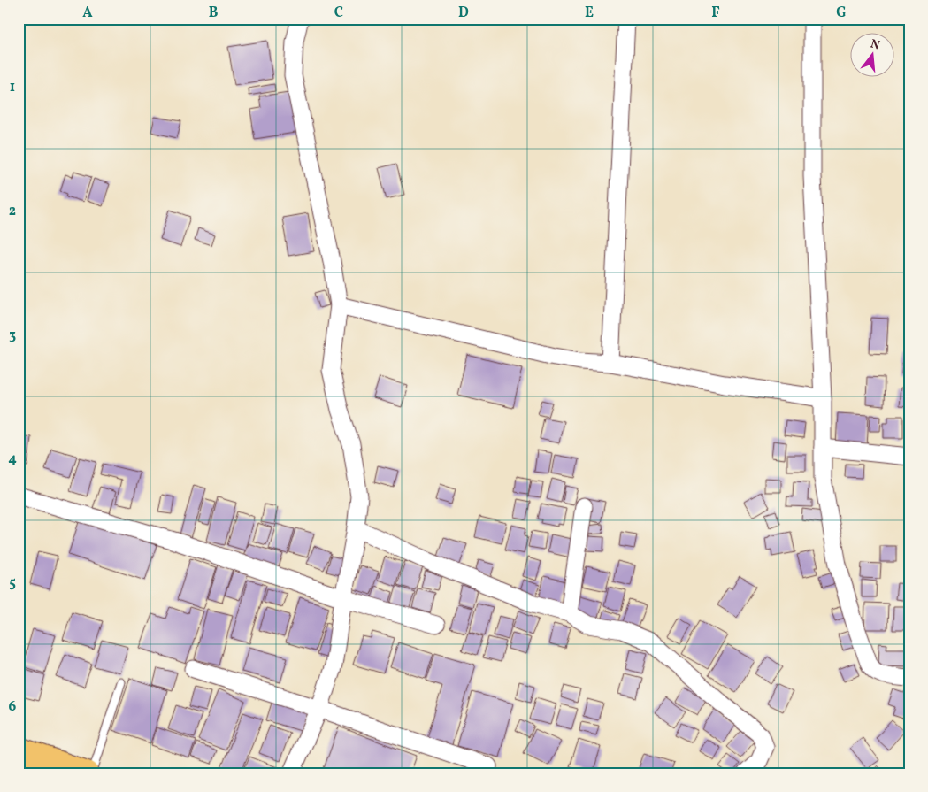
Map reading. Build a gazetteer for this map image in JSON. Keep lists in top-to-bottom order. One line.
{"north":"top","grid":{"columns":["A","B","C","D","E","F","G"],"rows":["1","2","3","4","5","6"]}}
